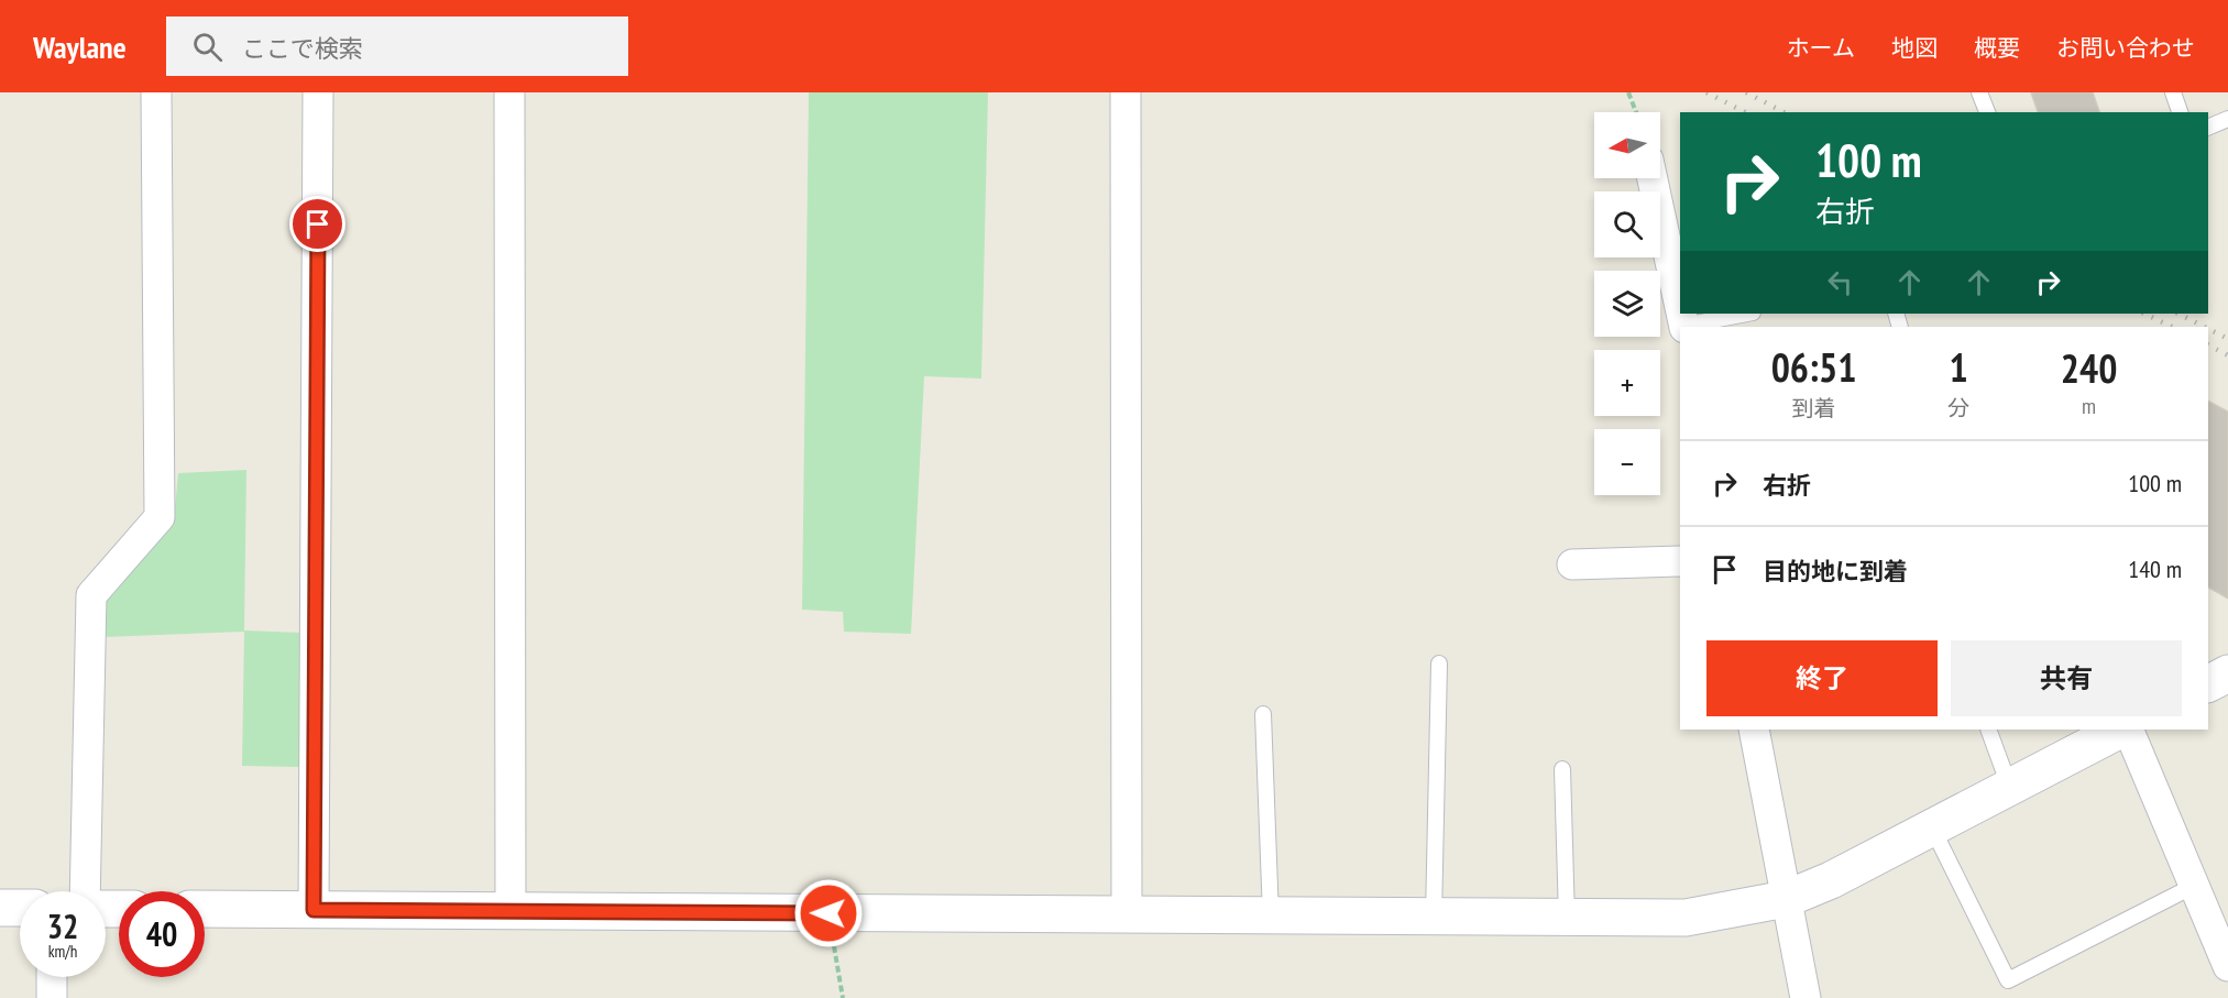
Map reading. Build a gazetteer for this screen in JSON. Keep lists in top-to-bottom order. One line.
{"north":"left","page":{"header":"Waylane","search":"ここで検索","nav":["ホーム","地図","概要","お問い合わせ"],"map_buttons":["+","−"],"turn":["100 m","右折"],"eta":["06:51","到着","1","分","240","m"],"list":[{"name":"右折","value":"100 m"},{"name":"目的地に到着","value":"140 m"}],"buttons":["終了","共有"],"speed":"32 km/h","limit":"40"}}
